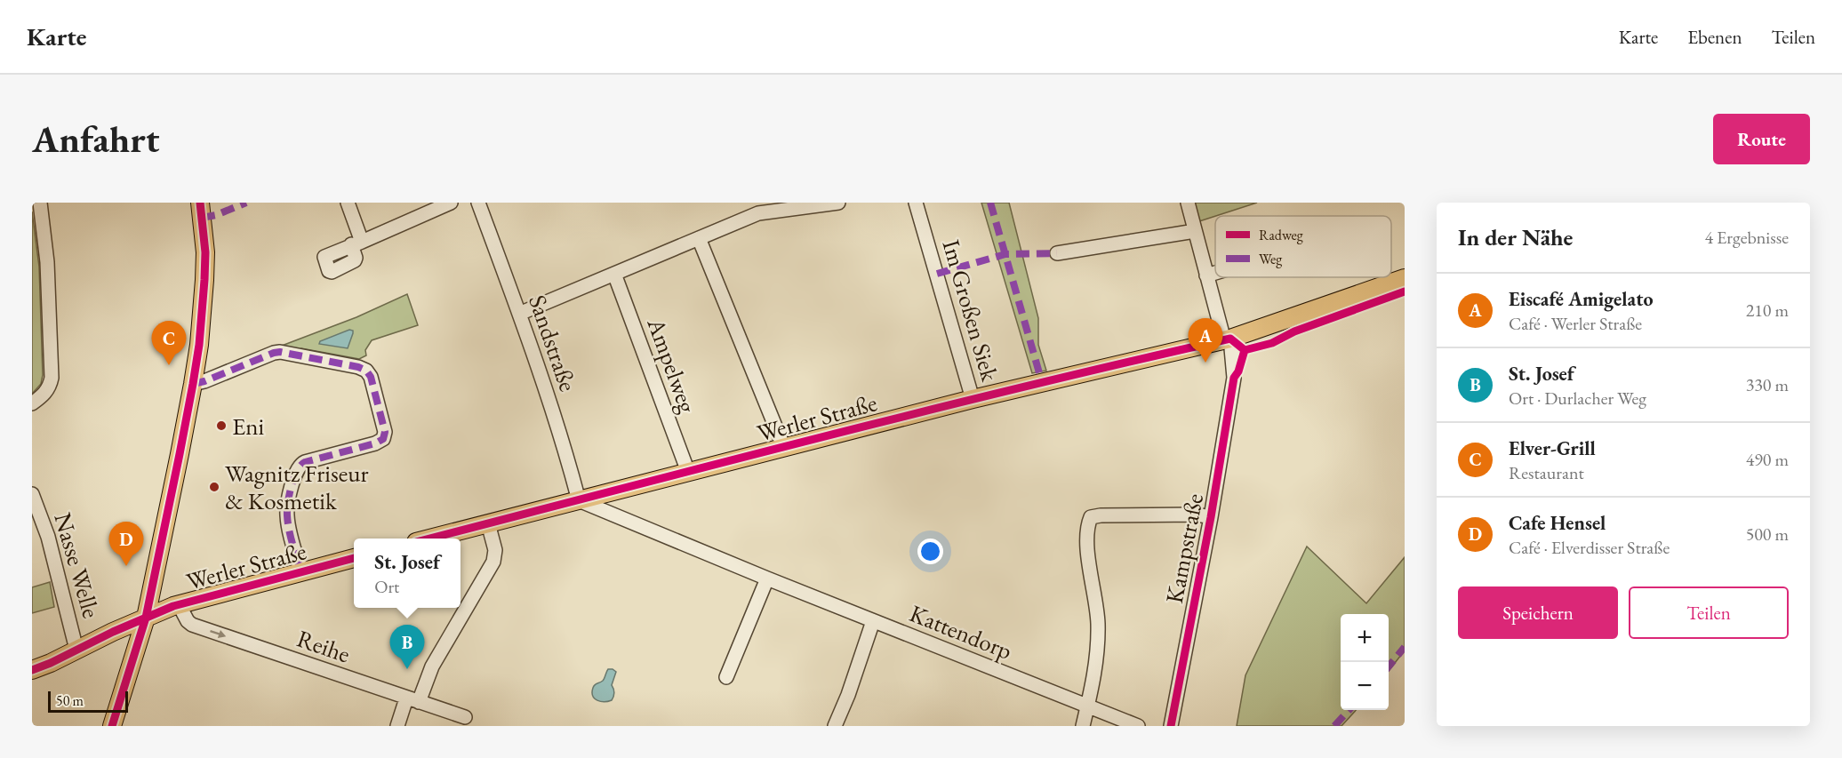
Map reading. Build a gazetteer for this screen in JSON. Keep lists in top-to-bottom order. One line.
{"streets":{"main road":["Werler Straße"],"street":["Im Großen Siek","Sandstraße","Ampelweg","Kampstraße","Nasse Welle","Kattendorp","Reihe"]},"crossings":[["Im Großen Siek","Werler Straße"],["Sandstraße","Werler Straße"],["Sandstraße","Kattendorp"],["Ampelweg","Werler Straße"],["Werler Straße","Kampstraße"],["Werler Straße","Nasse Welle"],["Werler Straße","Kattendorp"],["Werler Straße","Reihe"]],"one_way":["Reihe"],"places":["Eni","Wagnitz Friseur & Kosmetik"],"legend":["Radweg","Weg"],"scale_bar":"50 m","page":{"header":"Karte","nav":["Karte","Ebenen","Teilen"],"buttons":["Route",["Speichern","Teilen"]],"title":"Anfahrt","heading":["In der Nähe","4 Ergebnisse"],"list":[{"mark":"A","name":"Eiscafé Amigelato","note":"Café · Werler Straße","value":"210 m"},{"mark":"B","name":"St. Josef","note":"Ort · Durlacher Weg","value":"330 m"},{"mark":"C","name":"Elver-Grill","note":"Restaurant","value":"490 m"},{"mark":"D","name":"Cafe Hensel","note":"Café · Elverdisser Straße","value":"500 m"}],"pins":["A","C","D","B"],"popup":["St. Josef","Ort"],"map_buttons":["+","−"],"scale":"50 m"}}
